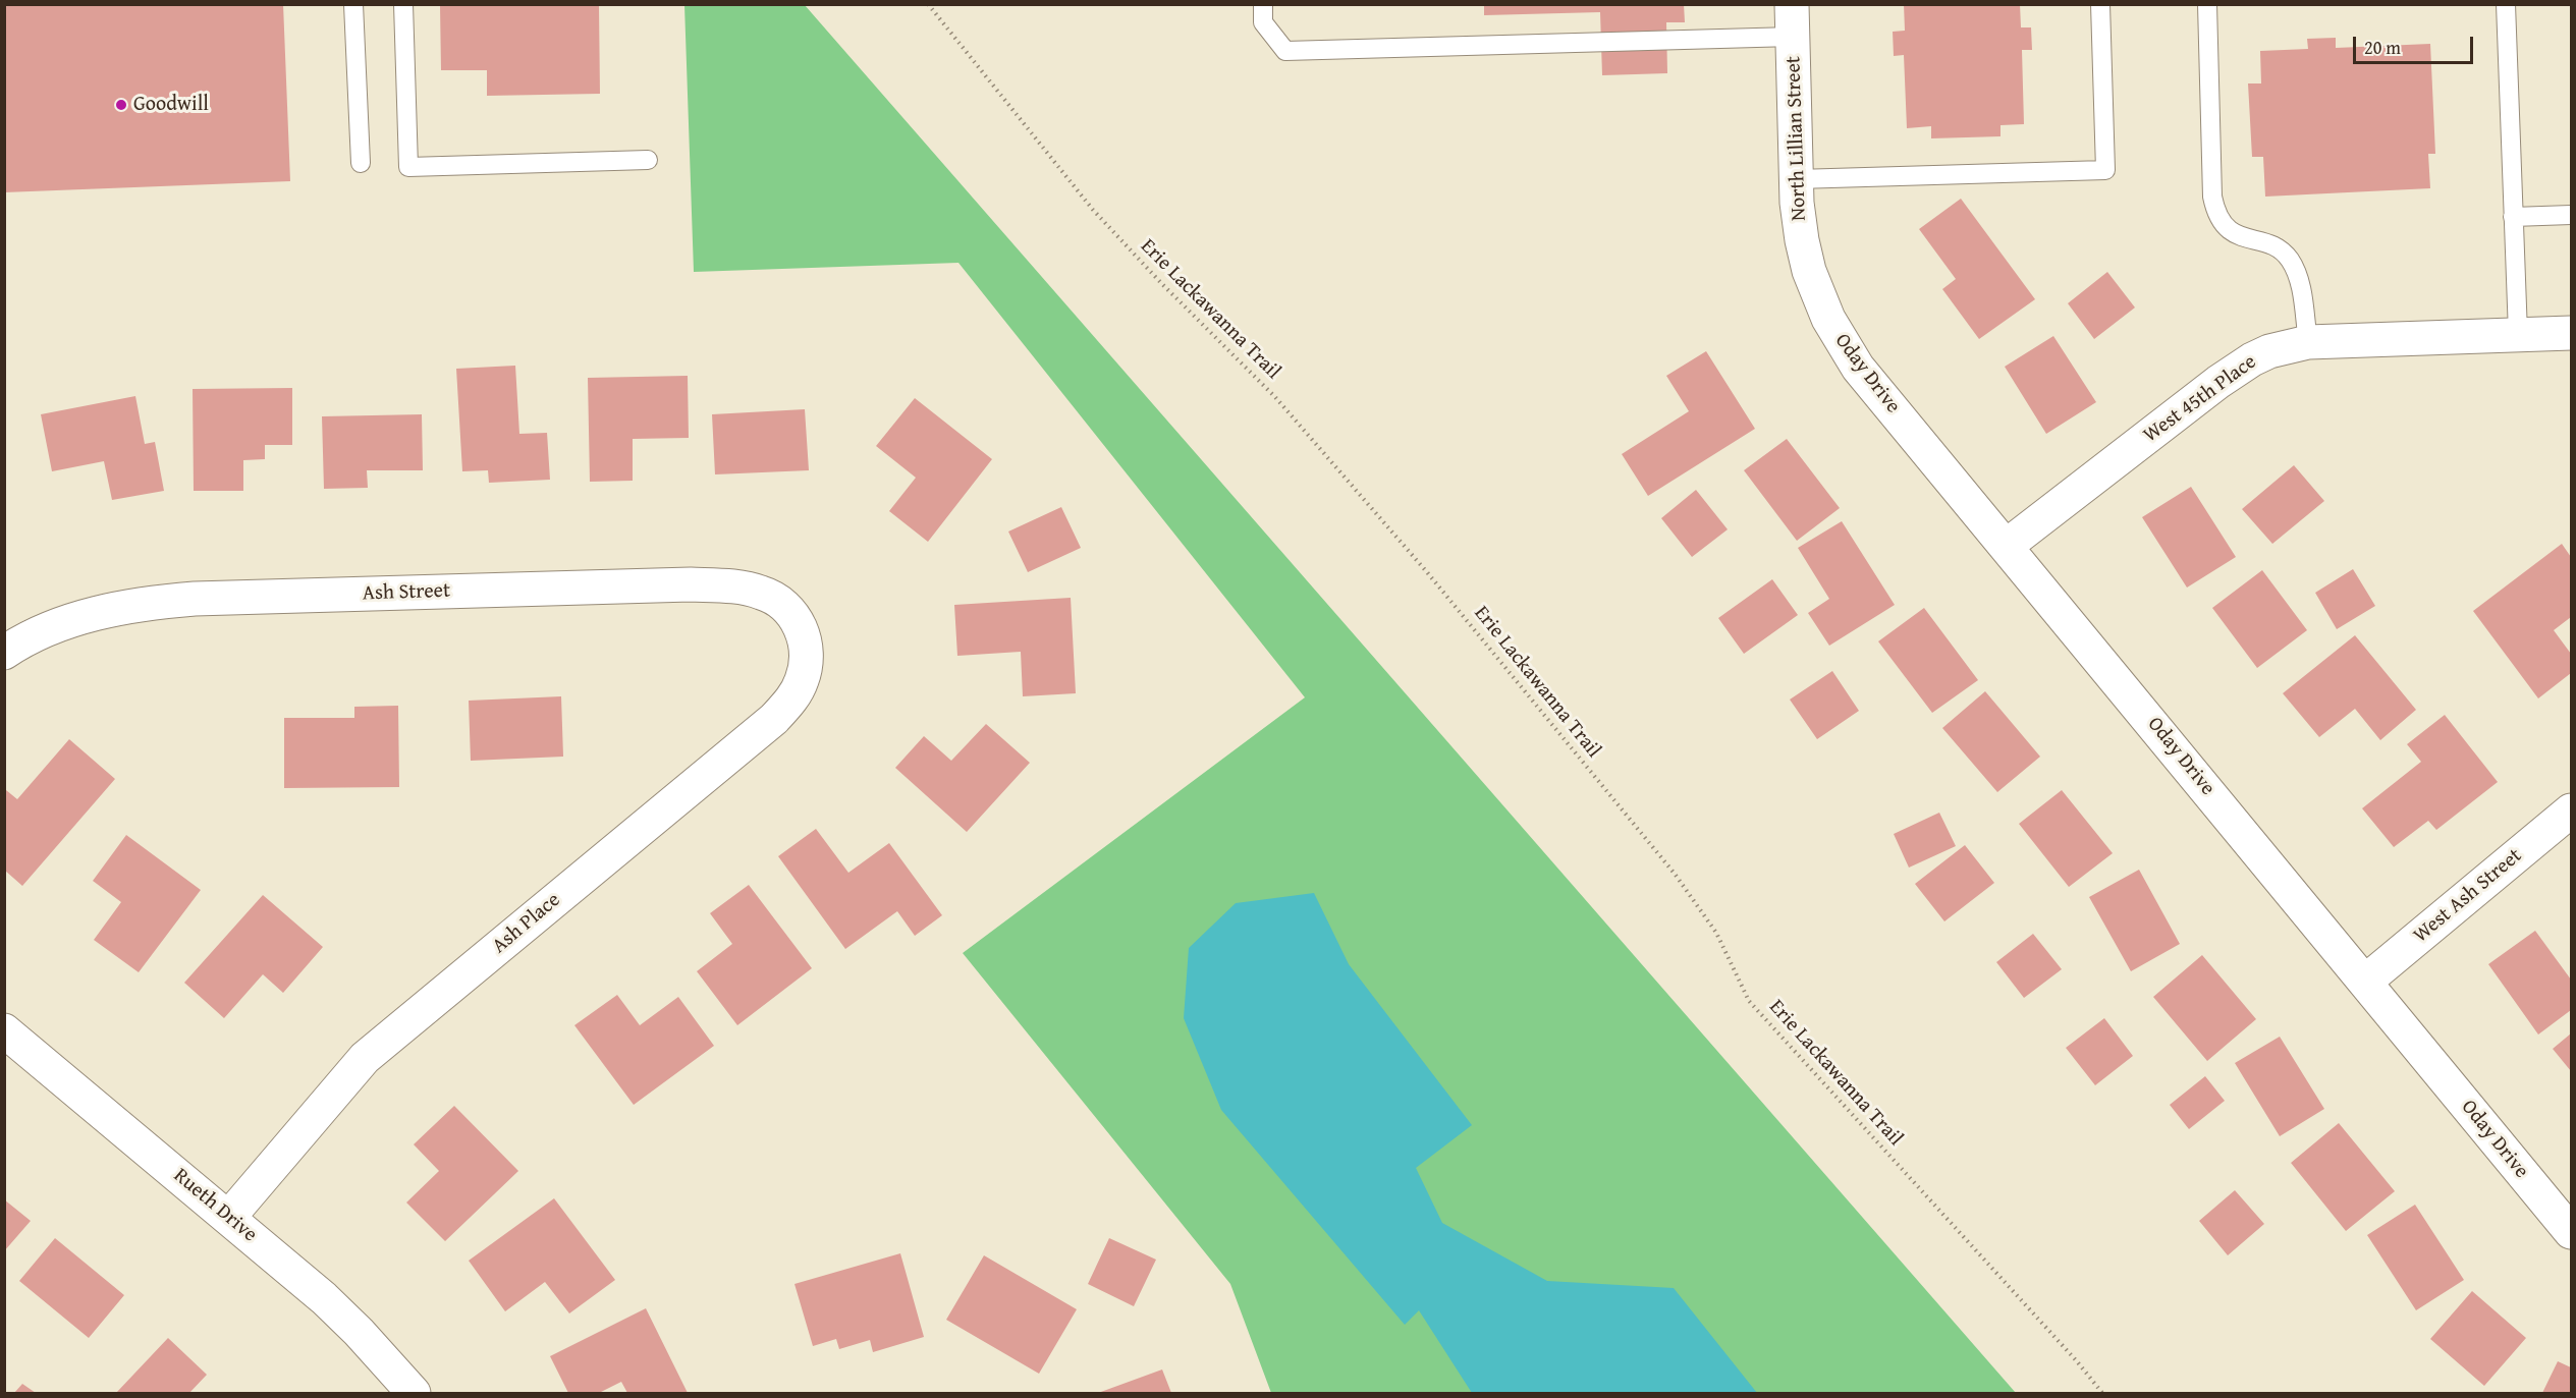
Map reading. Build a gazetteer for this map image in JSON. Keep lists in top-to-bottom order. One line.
{"streets":{"street":["North Lillian Street","Oday Drive","West 45th Place","Ash Street","West Ash Street","Ash Place","Rueth Drive"],"path":["Erie Lackawanna Trail"]},"crossings":[["North Lillian Street","Oday Drive"],["Oday Drive","West 45th Place"],["Oday Drive","West Ash Street"],["Ash Street","Ash Place"],["Ash Place","Rueth Drive"]],"places":["Goodwill"],"scale_bar":"20 m"}
